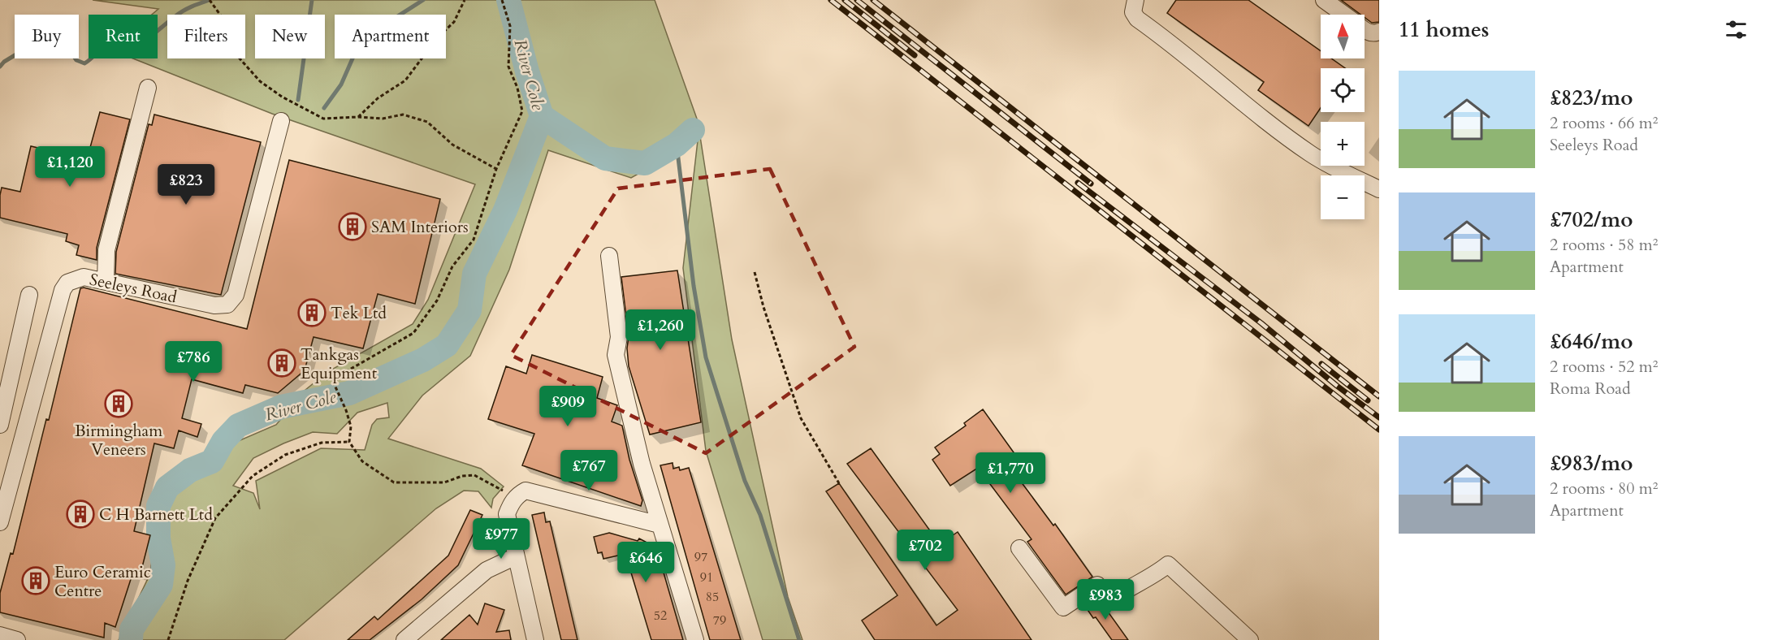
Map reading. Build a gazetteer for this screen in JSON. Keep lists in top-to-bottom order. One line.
{"streets":{"street":["Seeleys Road"]},"water":["River Cole"],"places":{"building":["SAM Interiors","Tek Ltd","Tankgas Equipment","Birmingham Veneers","C H Barnett Ltd","Euro Ceramic Centre"]},"house_numbers":["97","91","85","52","79"],"north":"top","page":{"heading":"11 homes","map_buttons":["+","−"],"chip":["Buy","Rent","Filters","New","Apartment"],"list":[{"name":"£823/mo","note":"2 rooms · 66 m² · Seeleys Road"},{"name":"£702/mo","note":"2 rooms · 58 m² · Apartment"},{"name":"£646/mo","note":"2 rooms · 52 m² · Roma Road"},{"name":"£983/mo","note":"2 rooms · 80 m² · Apartment"}],"price":["£1,120","£823","£1,260","£786","£909","£767","£1,770","£977","£702","£646","£983"]}}
